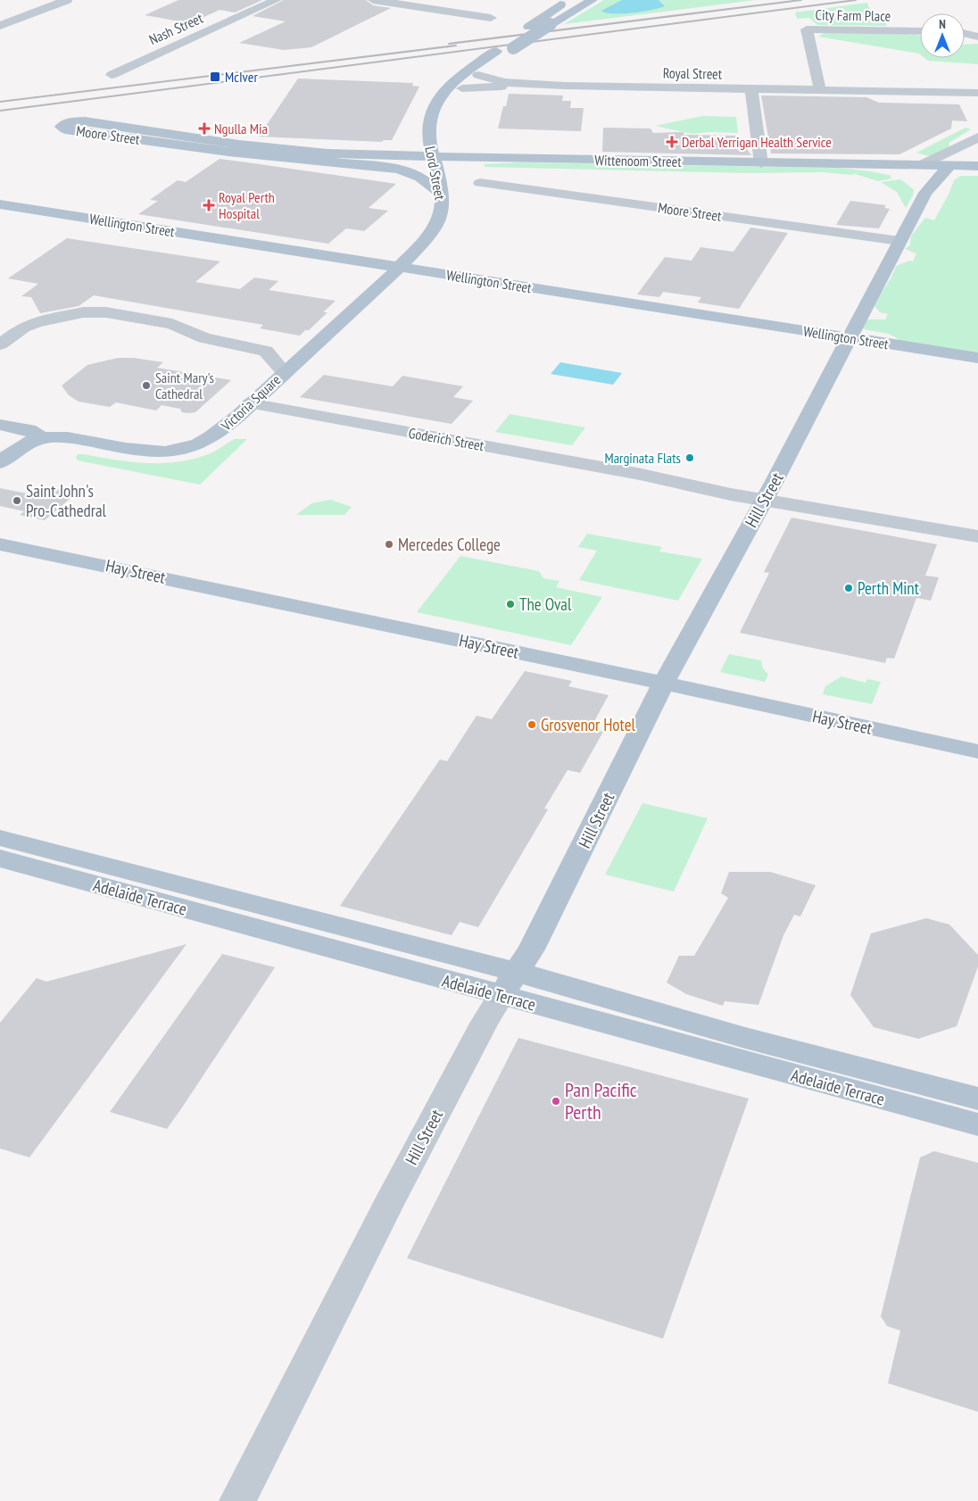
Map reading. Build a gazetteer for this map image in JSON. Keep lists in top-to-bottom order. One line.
{"streets":{"main road":["Moore Street","Wittenoom Street","Lord Street","Wellington Street","Victoria Square","Hill Street","Hay Street","Adelaide Terrace"],"street":["City Farm Place","Nash Street","Royal Street","Goderich Street"]},"crossings":[["City Farm Place","Royal Street"],["Moore Street","Wittenoom Street"],["Moore Street","Lord Street"],["Moore Street","Hill Street"],["Wittenoom Street","Lord Street"],["Wittenoom Street","Hill Street"],["Lord Street","Wellington Street"],["Lord Street","Victoria Square"],["Wellington Street","Hill Street"],["Victoria Square","Goderich Street"],["Goderich Street","Hill Street"],["Hill Street","Hay Street"],["Hill Street","Adelaide Terrace"]],"places":{"transit":["McIver"],"health":["Ngulla Mia","Derbal Yerrigan Health Service","Royal Perth Hospital"],"other":["Saint Mary's Cathedral","Marginata Flats","Saint John's Pro-Cathedral","Mercedes College","Perth Mint","The Oval","Grosvenor Hotel","Pan Pacific Perth"]},"north":"top"}
